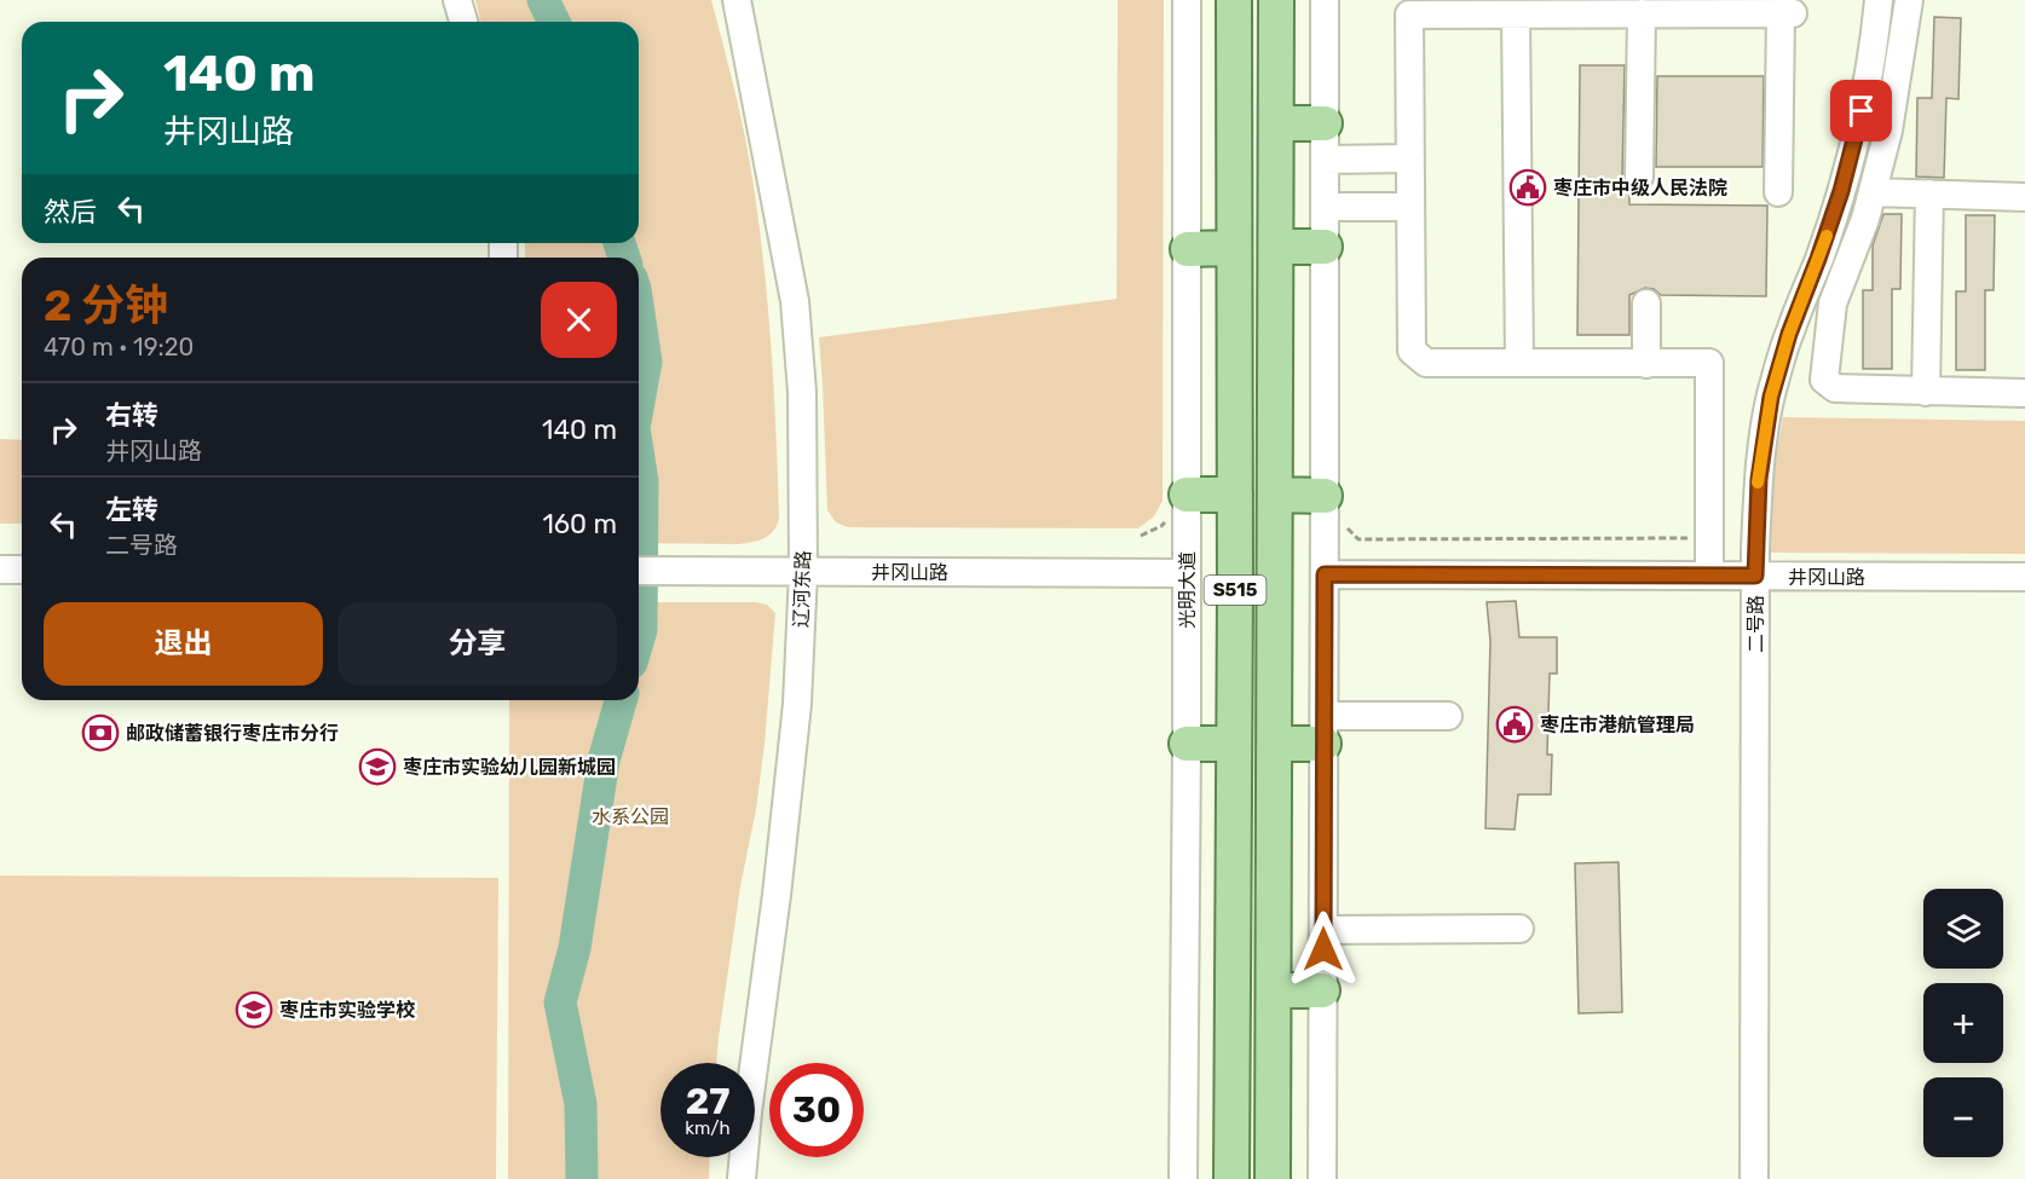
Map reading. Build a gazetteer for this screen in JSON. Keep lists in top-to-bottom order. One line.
{"streets":{"main road":["S515"],"street":["井冈山路","辽河东路","光明大道","二号路"]},"crossings":[["井冈山路","辽河东路"],["井冈山路","光明大道"],["井冈山路","二号路"]],"parks":["水系公园"],"places":{"public building":["枣庄市中级人民法院","枣庄市港航管理局"],"bank":["邮政储蓄银行枣庄市分行"],"school or university":["枣庄市实验幼儿园新城园","枣庄市实验学校"]},"page":{"turn":["140 m","井冈山路"],"then":"然后","heading":["2 分钟","470 m · 19:20"],"list":[{"name":"右转","note":"井冈山路","value":"140 m"},{"name":"左转","note":"二号路","value":"160 m"}],"buttons":["退出","分享"],"map_buttons":["+","−"],"speed":"27 km/h","limit":"30"}}
